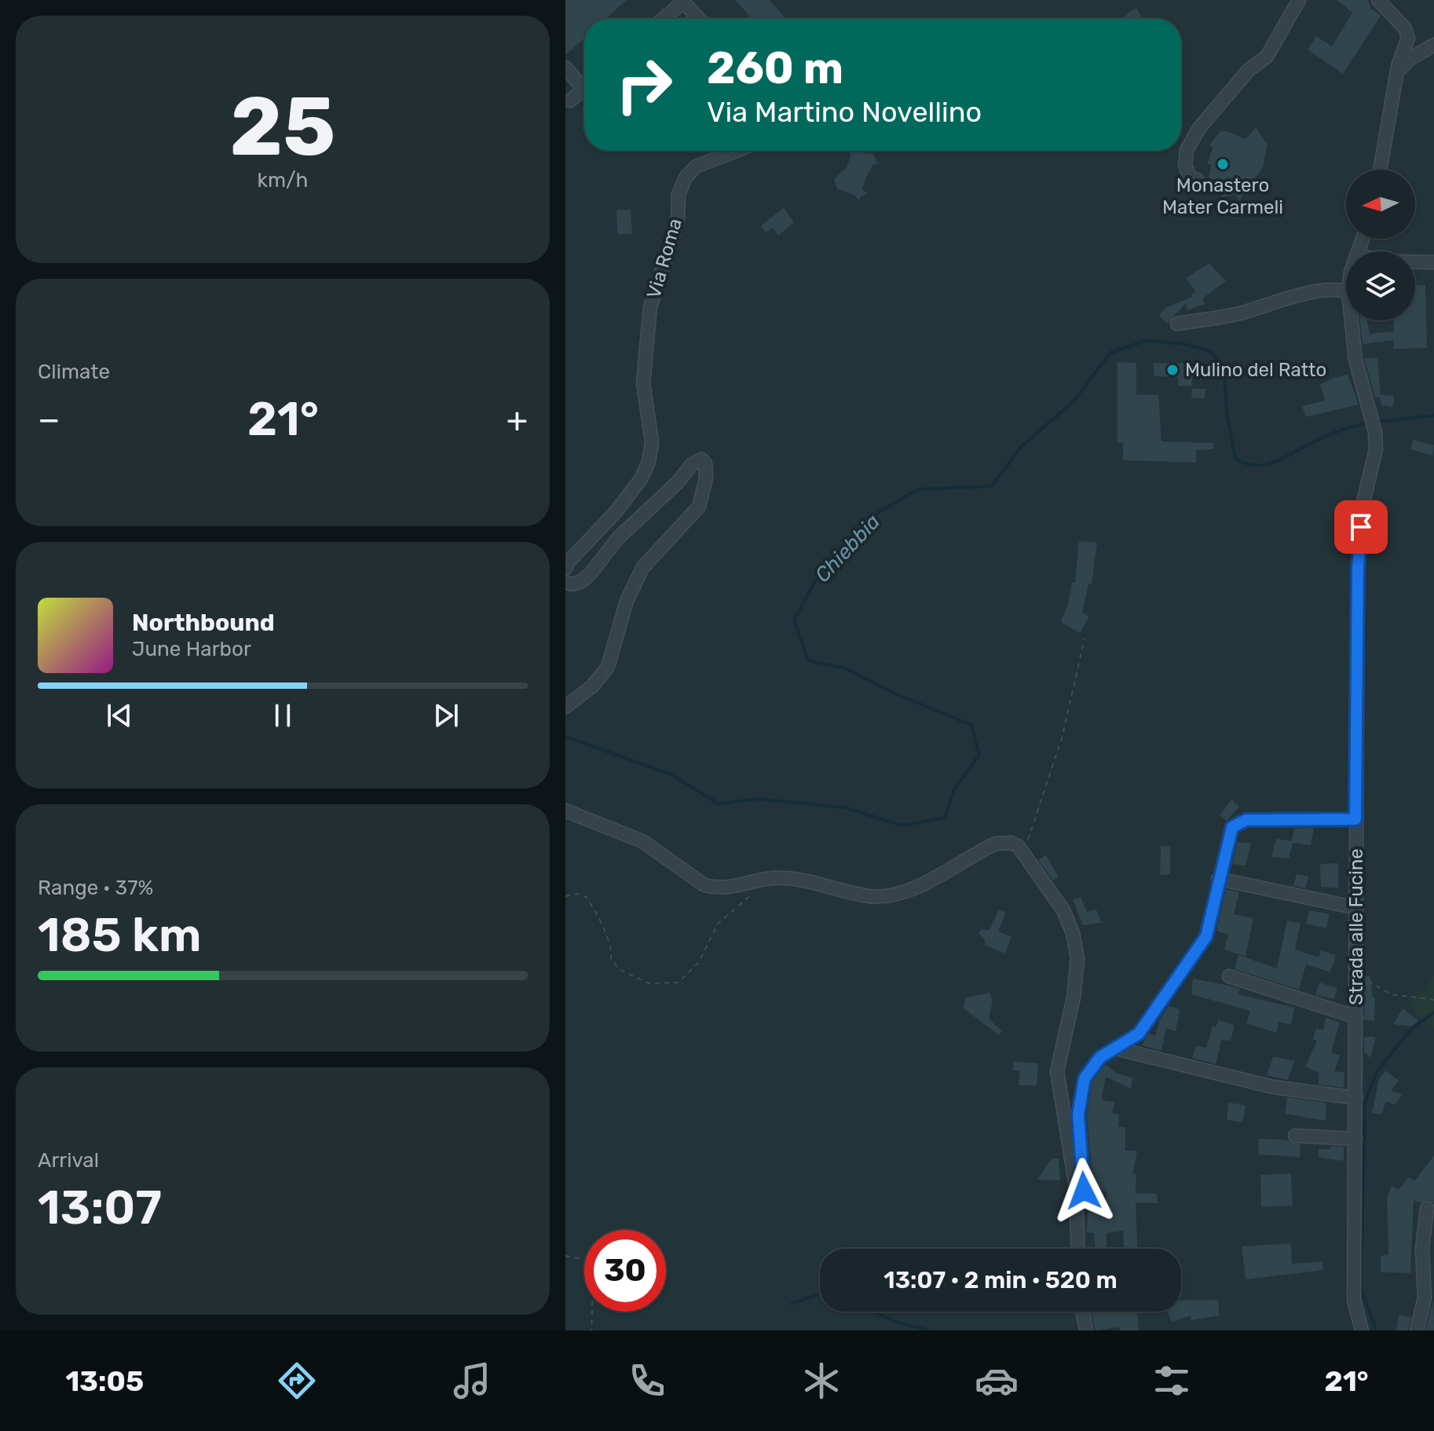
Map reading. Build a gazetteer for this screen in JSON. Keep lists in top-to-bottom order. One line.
{"streets":{"street":["Via Roma","Strada alle Fucine"]},"water":["Chiebbia"],"places":["Monastero Mater Carmeli","Mulino del Ratto"],"north":"left","page":{"tile":[["25","km/h"],"Climate",["Range · 37%","185 km"],["Arrival","13:07"]],"turn":["260 m","Via Martino Novellino"],"heat":["−","21°","+"],"song":["Northbound","June Harbor"],"limit":"30","trip":"13:07 · 2 min · 520 m","tabs":["13:05","21°"]}}
